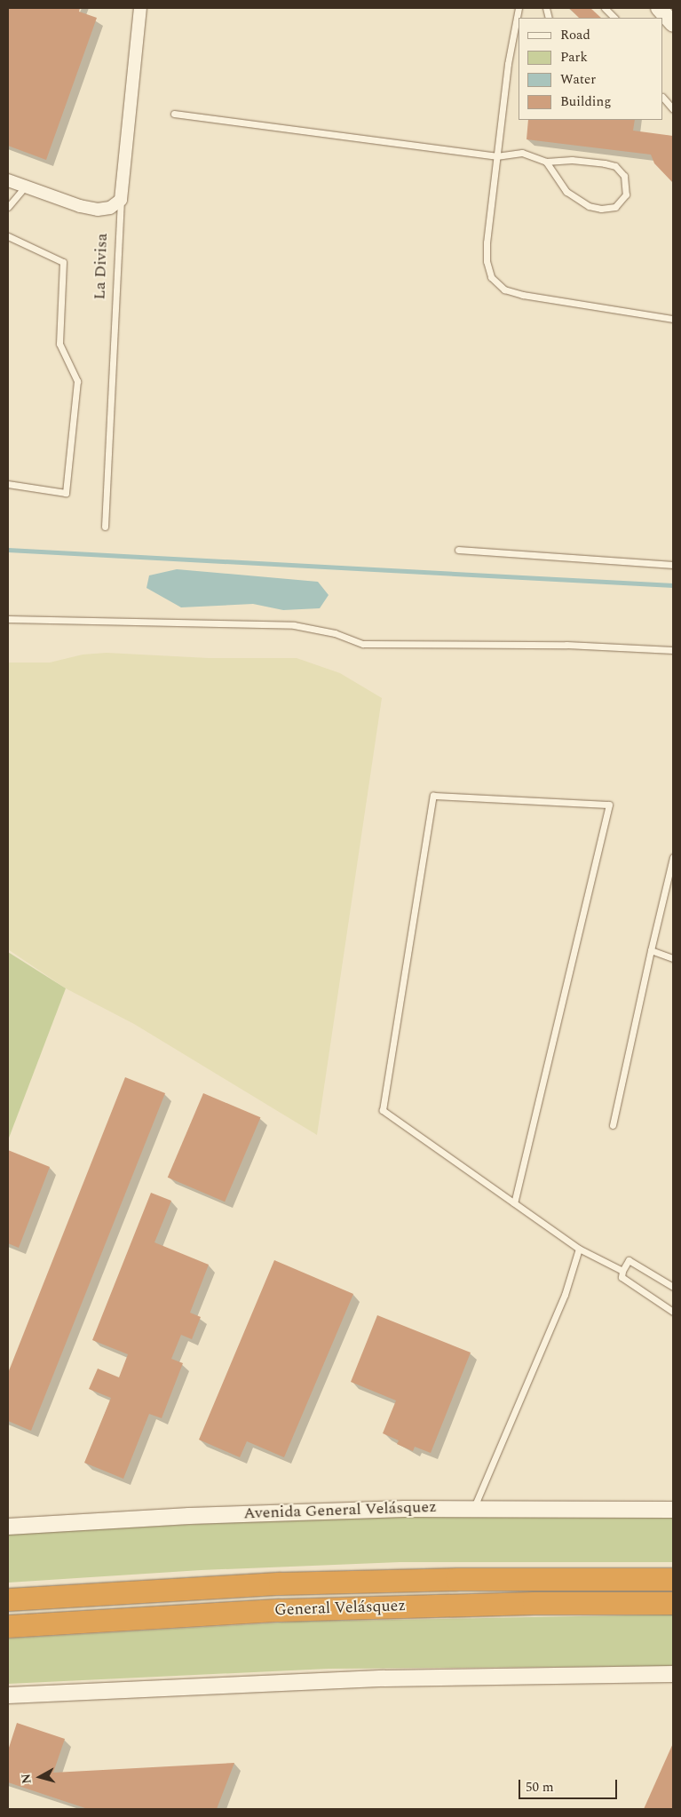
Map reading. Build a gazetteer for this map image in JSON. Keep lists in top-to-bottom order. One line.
{"streets":{"highway":["General Velásquez"],"street":["La Divisa","Avenida General Velásquez"]},"legend":["Road","Park","Water","Building"],"scale_bar":"50 m","north":"left"}
